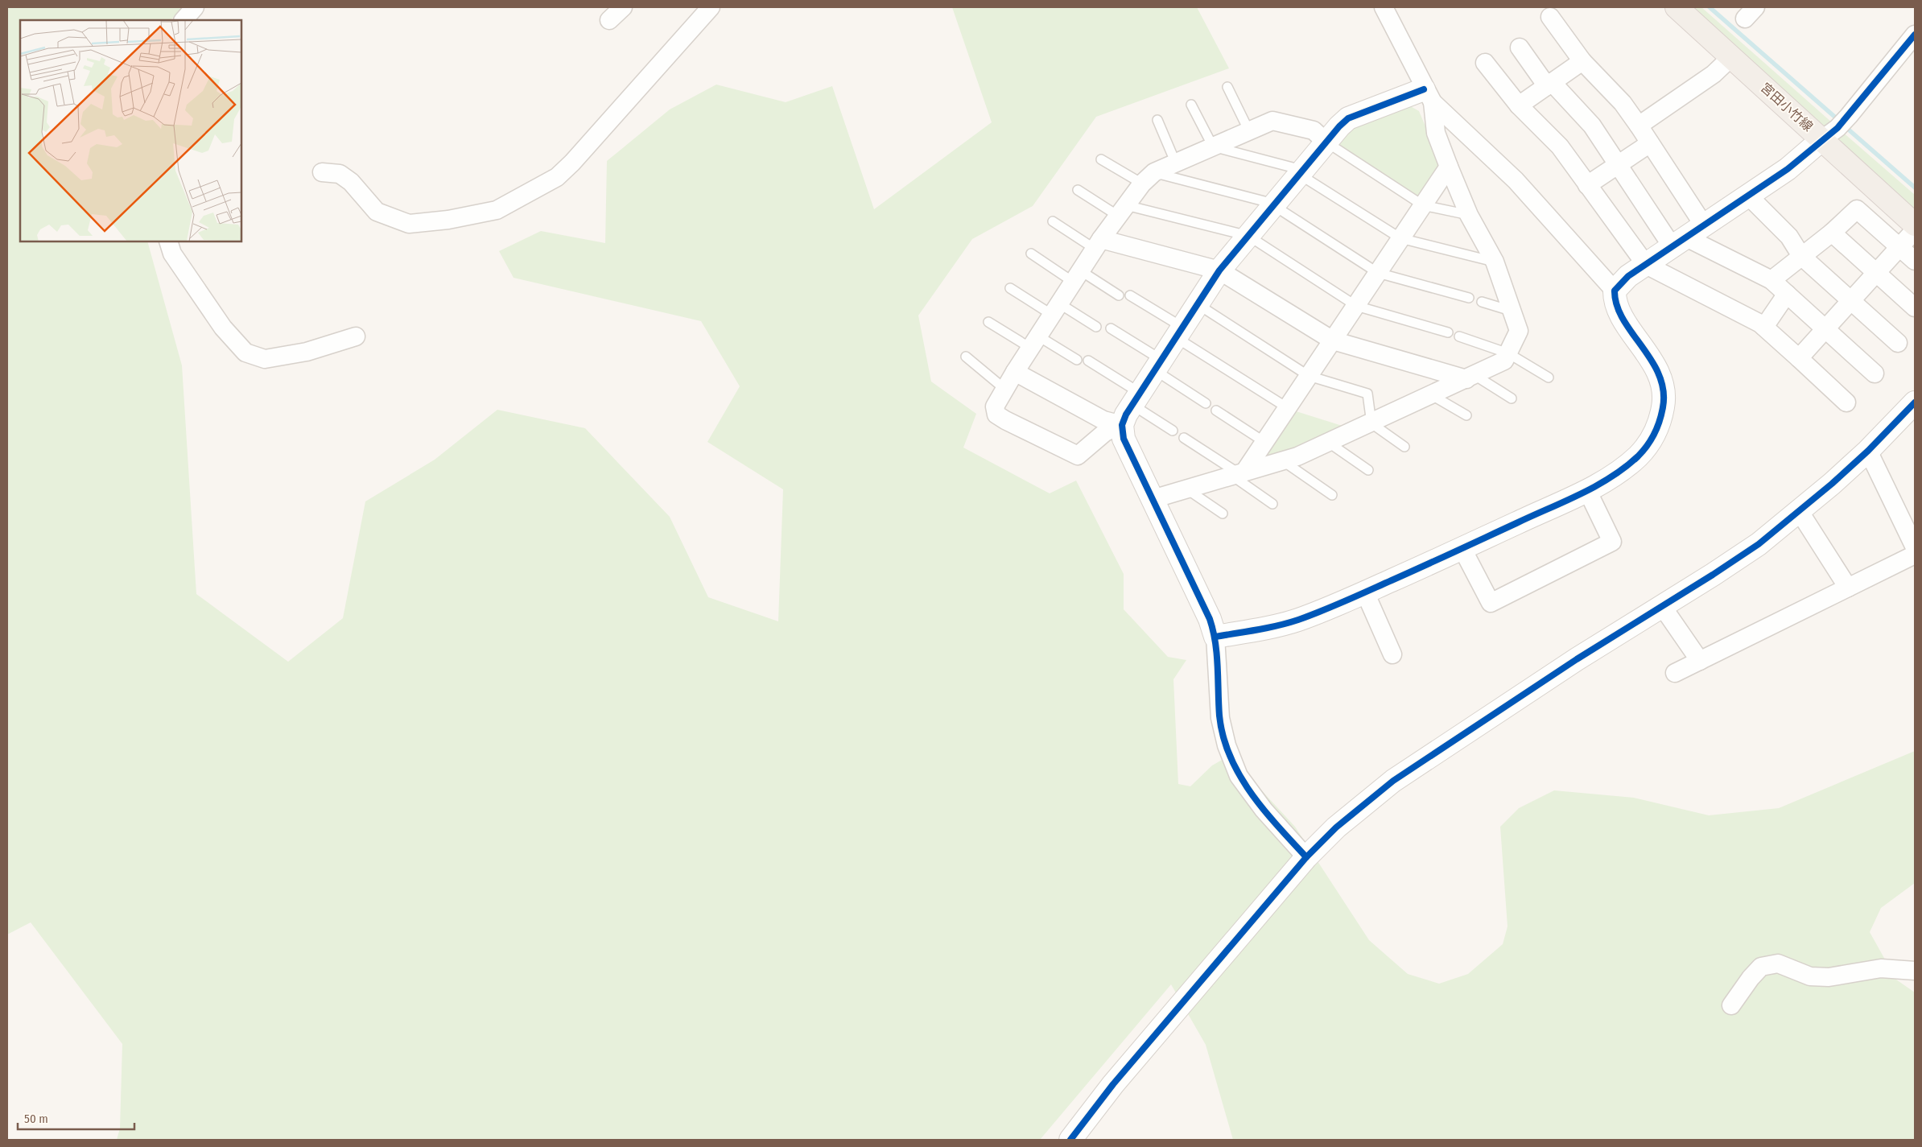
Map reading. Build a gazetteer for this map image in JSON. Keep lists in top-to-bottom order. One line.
{"streets":{"main road":["宮田小竹線"]},"scale_bar":"50 m"}
